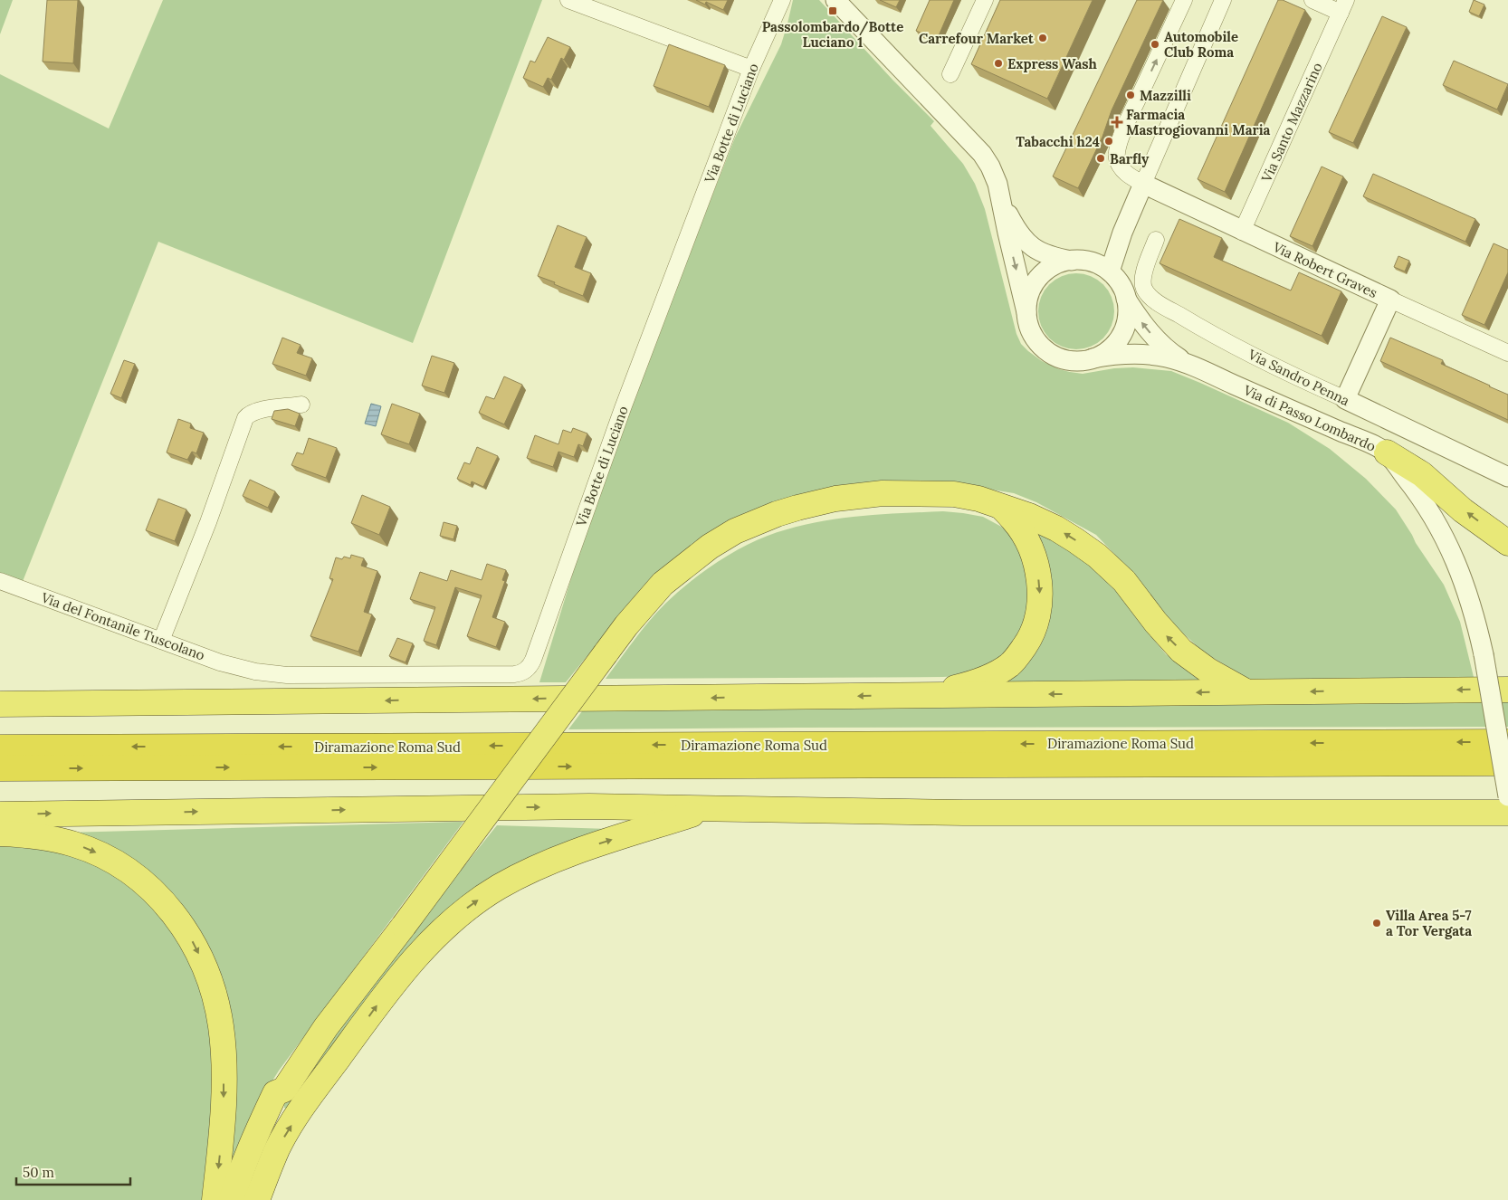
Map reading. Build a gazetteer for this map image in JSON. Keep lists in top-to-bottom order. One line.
{"streets":{"highway":["Diramazione Roma Sud"],"street":["Via Santo Mazzarino","Via Botte di Luciano","Via Robert Graves","Via Sandro Penna","Via di Passo Lombardo","Via del Fontanile Tuscolano"]},"crossings":[["Via Santo Mazzarino","Via Robert Graves"],["Via Botte di Luciano","Via del Fontanile Tuscolano"]],"places":{"transit":["Passolombardo/Botte Luciano 1"],"other":["Carrefour Market","Automobile Club Roma","Express Wash","Mazzilli","Tabacchi h24","Barfly","Villa Area 5-7 a Tor Vergata"],"health":["Farmacia Mastrogiovanni Maria"]},"scale_bar":"50 m"}
